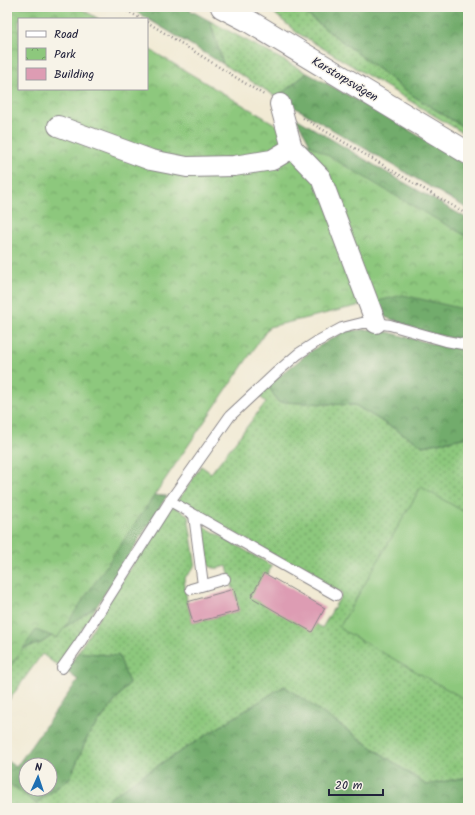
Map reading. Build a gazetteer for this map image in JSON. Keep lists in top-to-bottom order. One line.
{"streets":{"main road":["Karstorpsvägen"]},"legend":["Road","Park","Building"],"scale_bar":"20 m","north":"top"}
